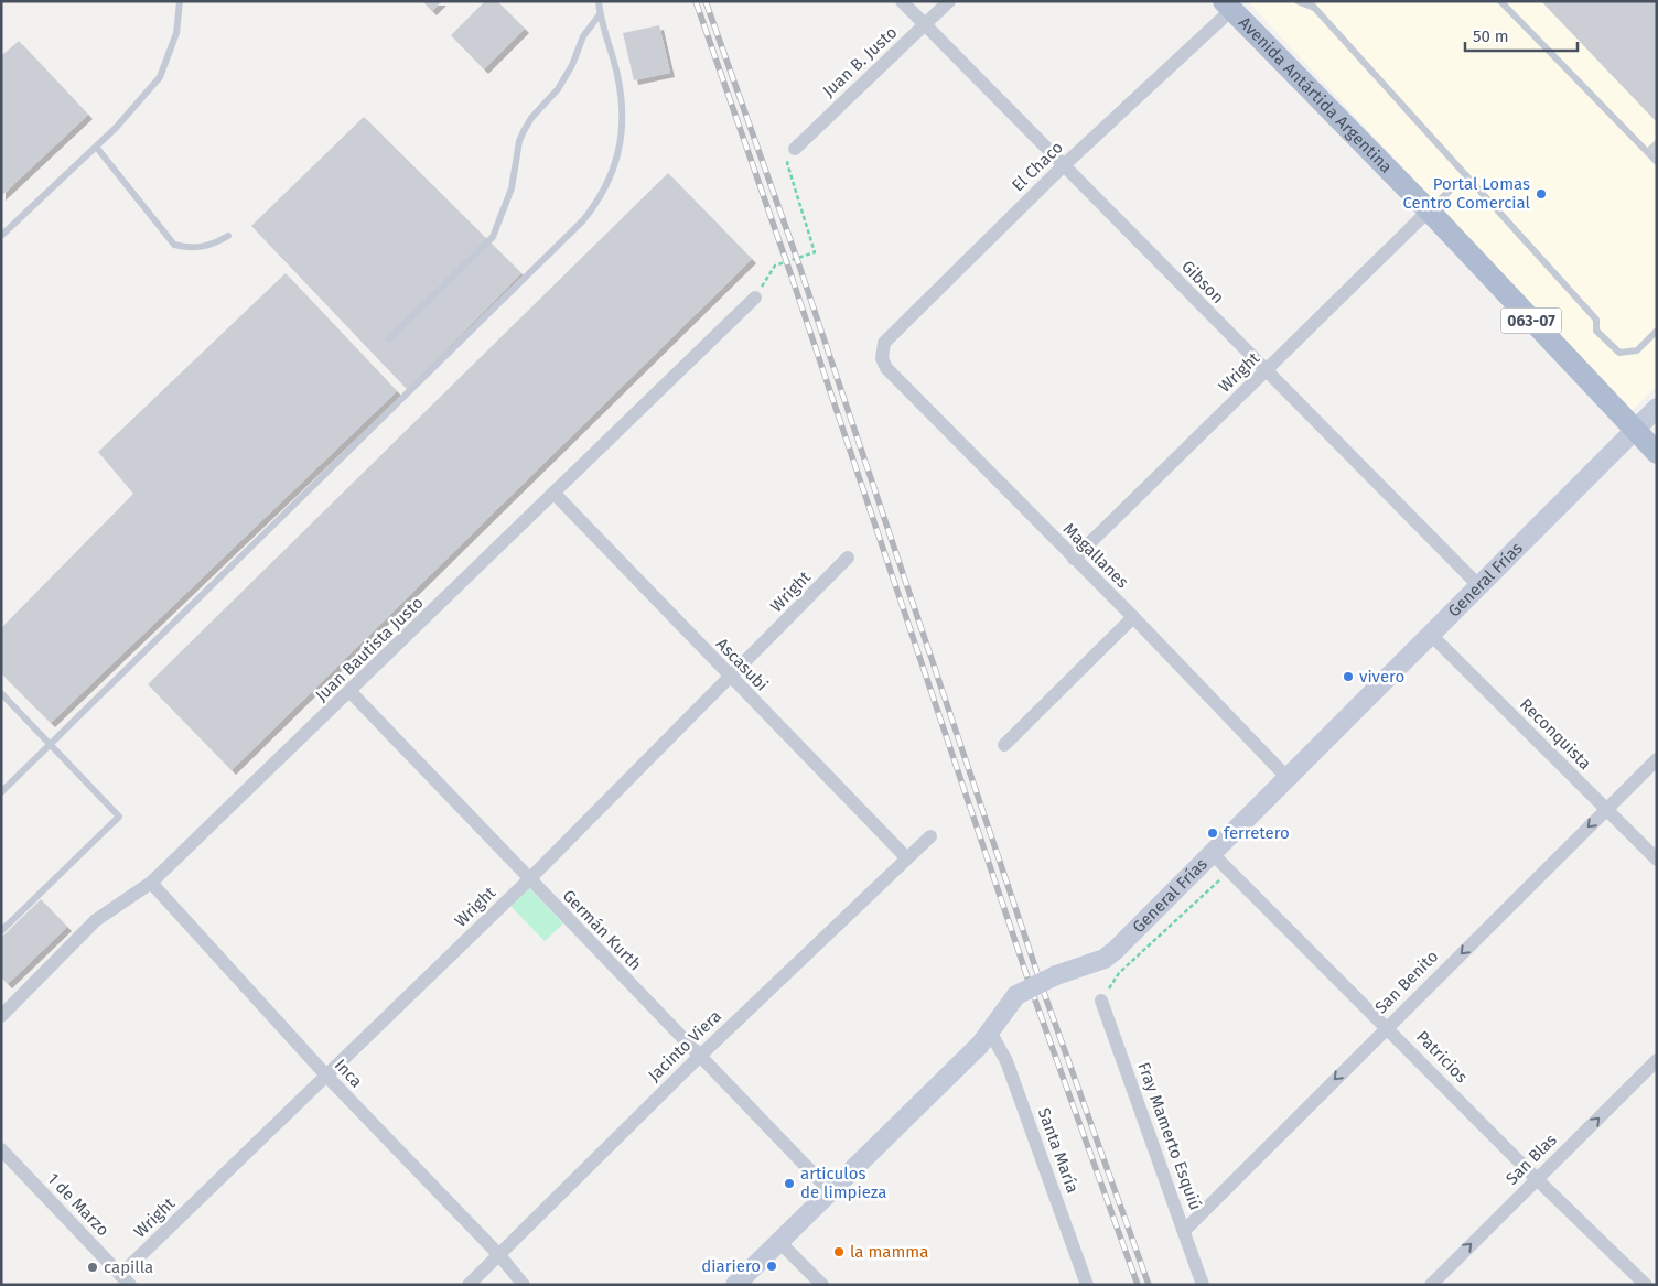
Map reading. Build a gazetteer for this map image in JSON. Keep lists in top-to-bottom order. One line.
{"streets":{"main road":["Avenida Antártida Argentina","063-07","General Frías"],"street":["Juan B. Justo","El Chaco","Gibson","Wright","Magallanes","Juan Bautista Justo","Ascasubi","Reconquista","Germán Kurth","San Benito","Jacinto Viera","Patricios","Inca","Fray Mamerto Esquiú","Santa María","San Blas","1 de Marzo"]},"crossings":[["Juan B. Justo","Gibson"],["Avenida Antártida Argentina","El Chaco"],["Avenida Antártida Argentina","Wright"],["Avenida Antártida Argentina","General Frías"],["El Chaco","Gibson"],["El Chaco","Magallanes"],["Gibson","Wright"],["Gibson","General Frías"],["Wright","Magallanes"],["Wright","Ascasubi"],["Wright","Germán Kurth"],["Wright","Inca"],["Wright","1 de Marzo"],["Magallanes","General Frías"],["General Frías","Reconquista"],["General Frías","Germán Kurth"],["General Frías","Patricios"],["General Frías","Santa María"],["Juan Bautista Justo","Ascasubi"],["Juan Bautista Justo","Germán Kurth"],["Juan Bautista Justo","Inca"],["Ascasubi","Jacinto Viera"],["Reconquista","San Benito"],["Germán Kurth","Jacinto Viera"],["San Benito","Patricios"],["San Benito","Fray Mamerto Esquiú"],["Jacinto Viera","Inca"],["Patricios","San Blas"]],"one_way":["San Benito","San Blas"],"places":["Portal Lomas Centro Comercial","vivero","ferretero","articulos de limpieza","la mamma","diariero","capilla"],"scale_bar":"50 m"}
